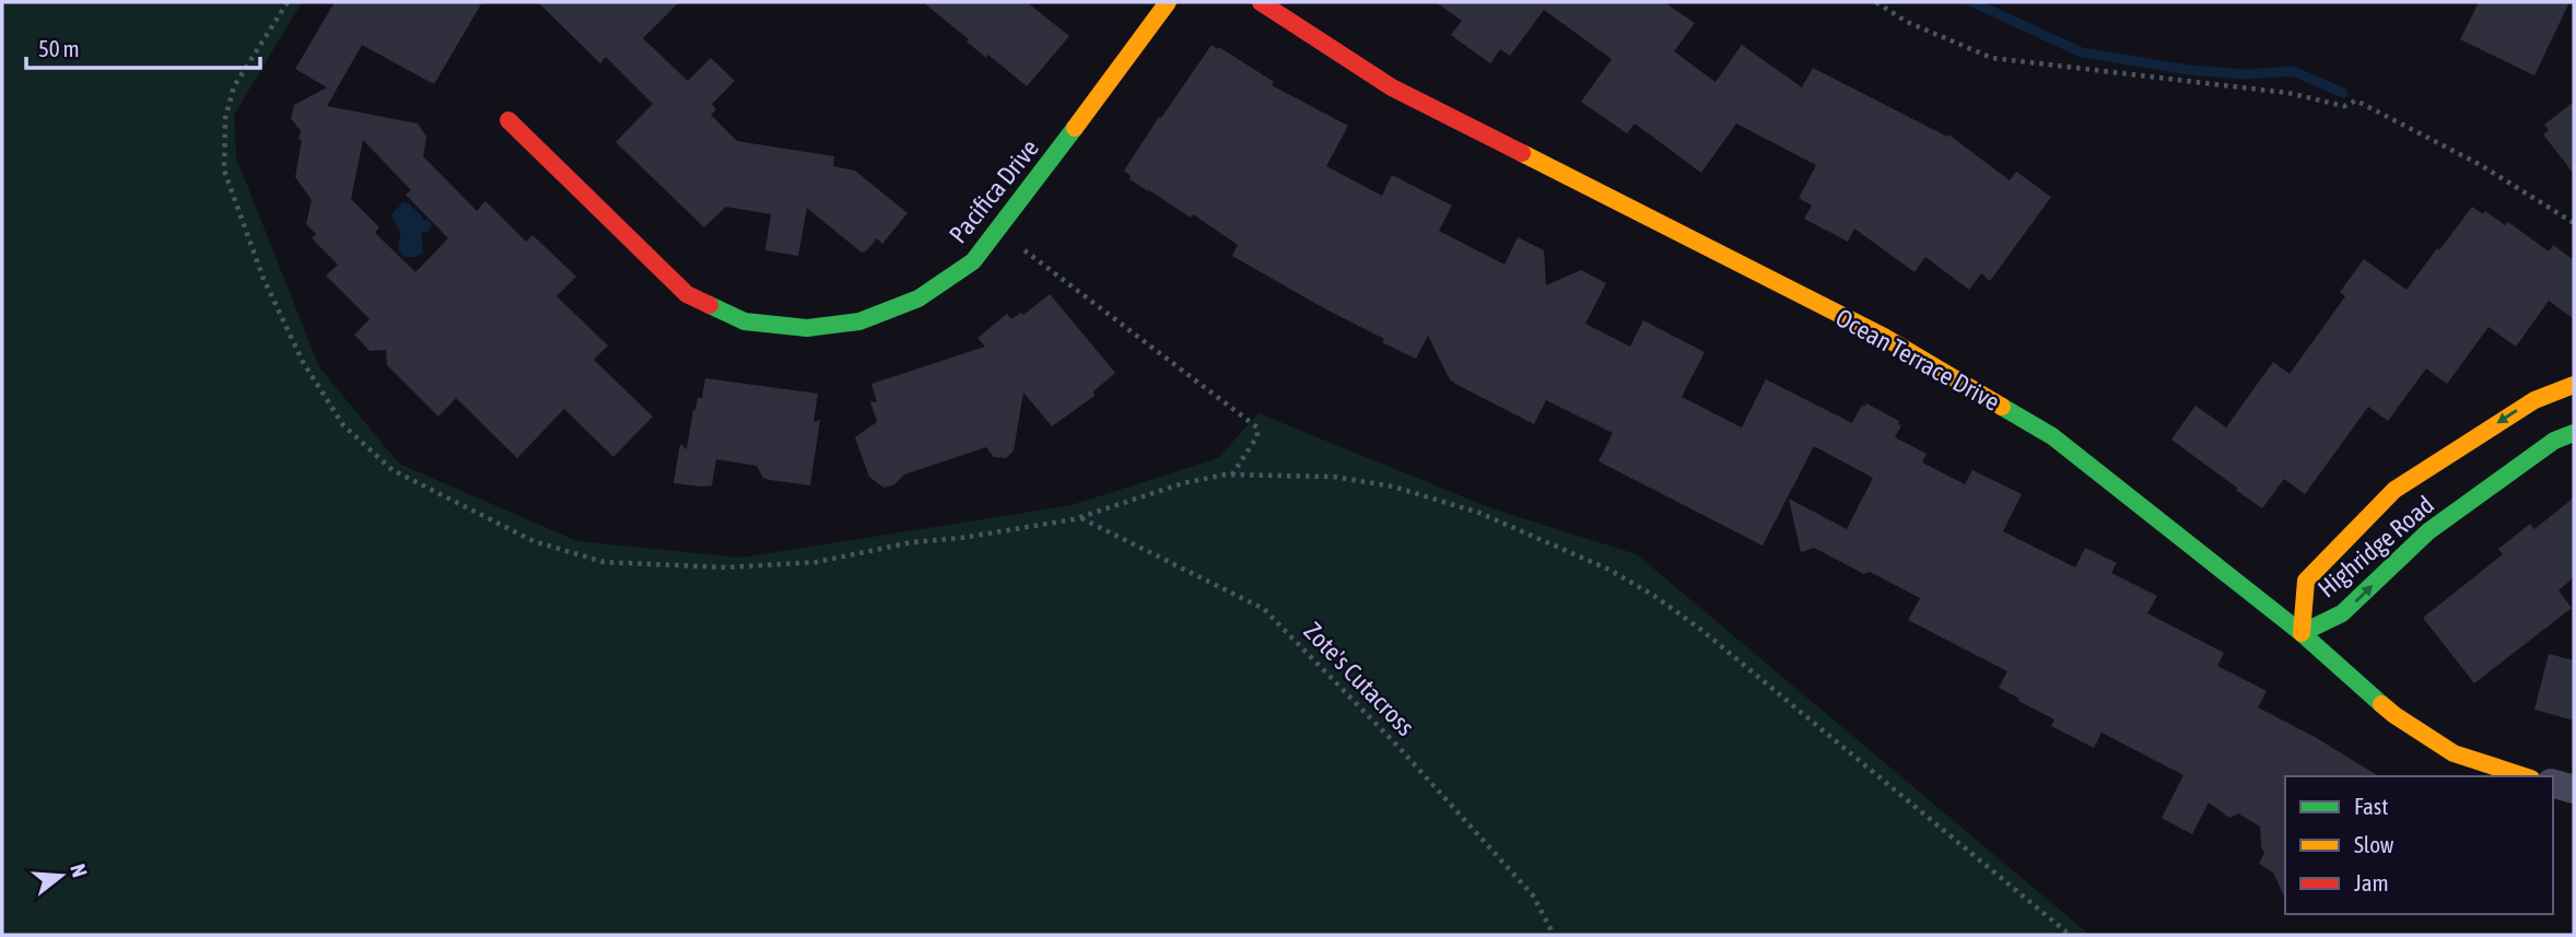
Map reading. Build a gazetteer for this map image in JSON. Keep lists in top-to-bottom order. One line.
{"streets":{"street":["Pacifica Drive","Ocean Terrace Drive","Highridge Road"],"path":["Zote's Cutacross"]},"crossings":[["Ocean Terrace Drive","Highridge Road"]],"legend":["Fast","Slow","Jam"],"scale_bar":"50 m","north":"right"}
